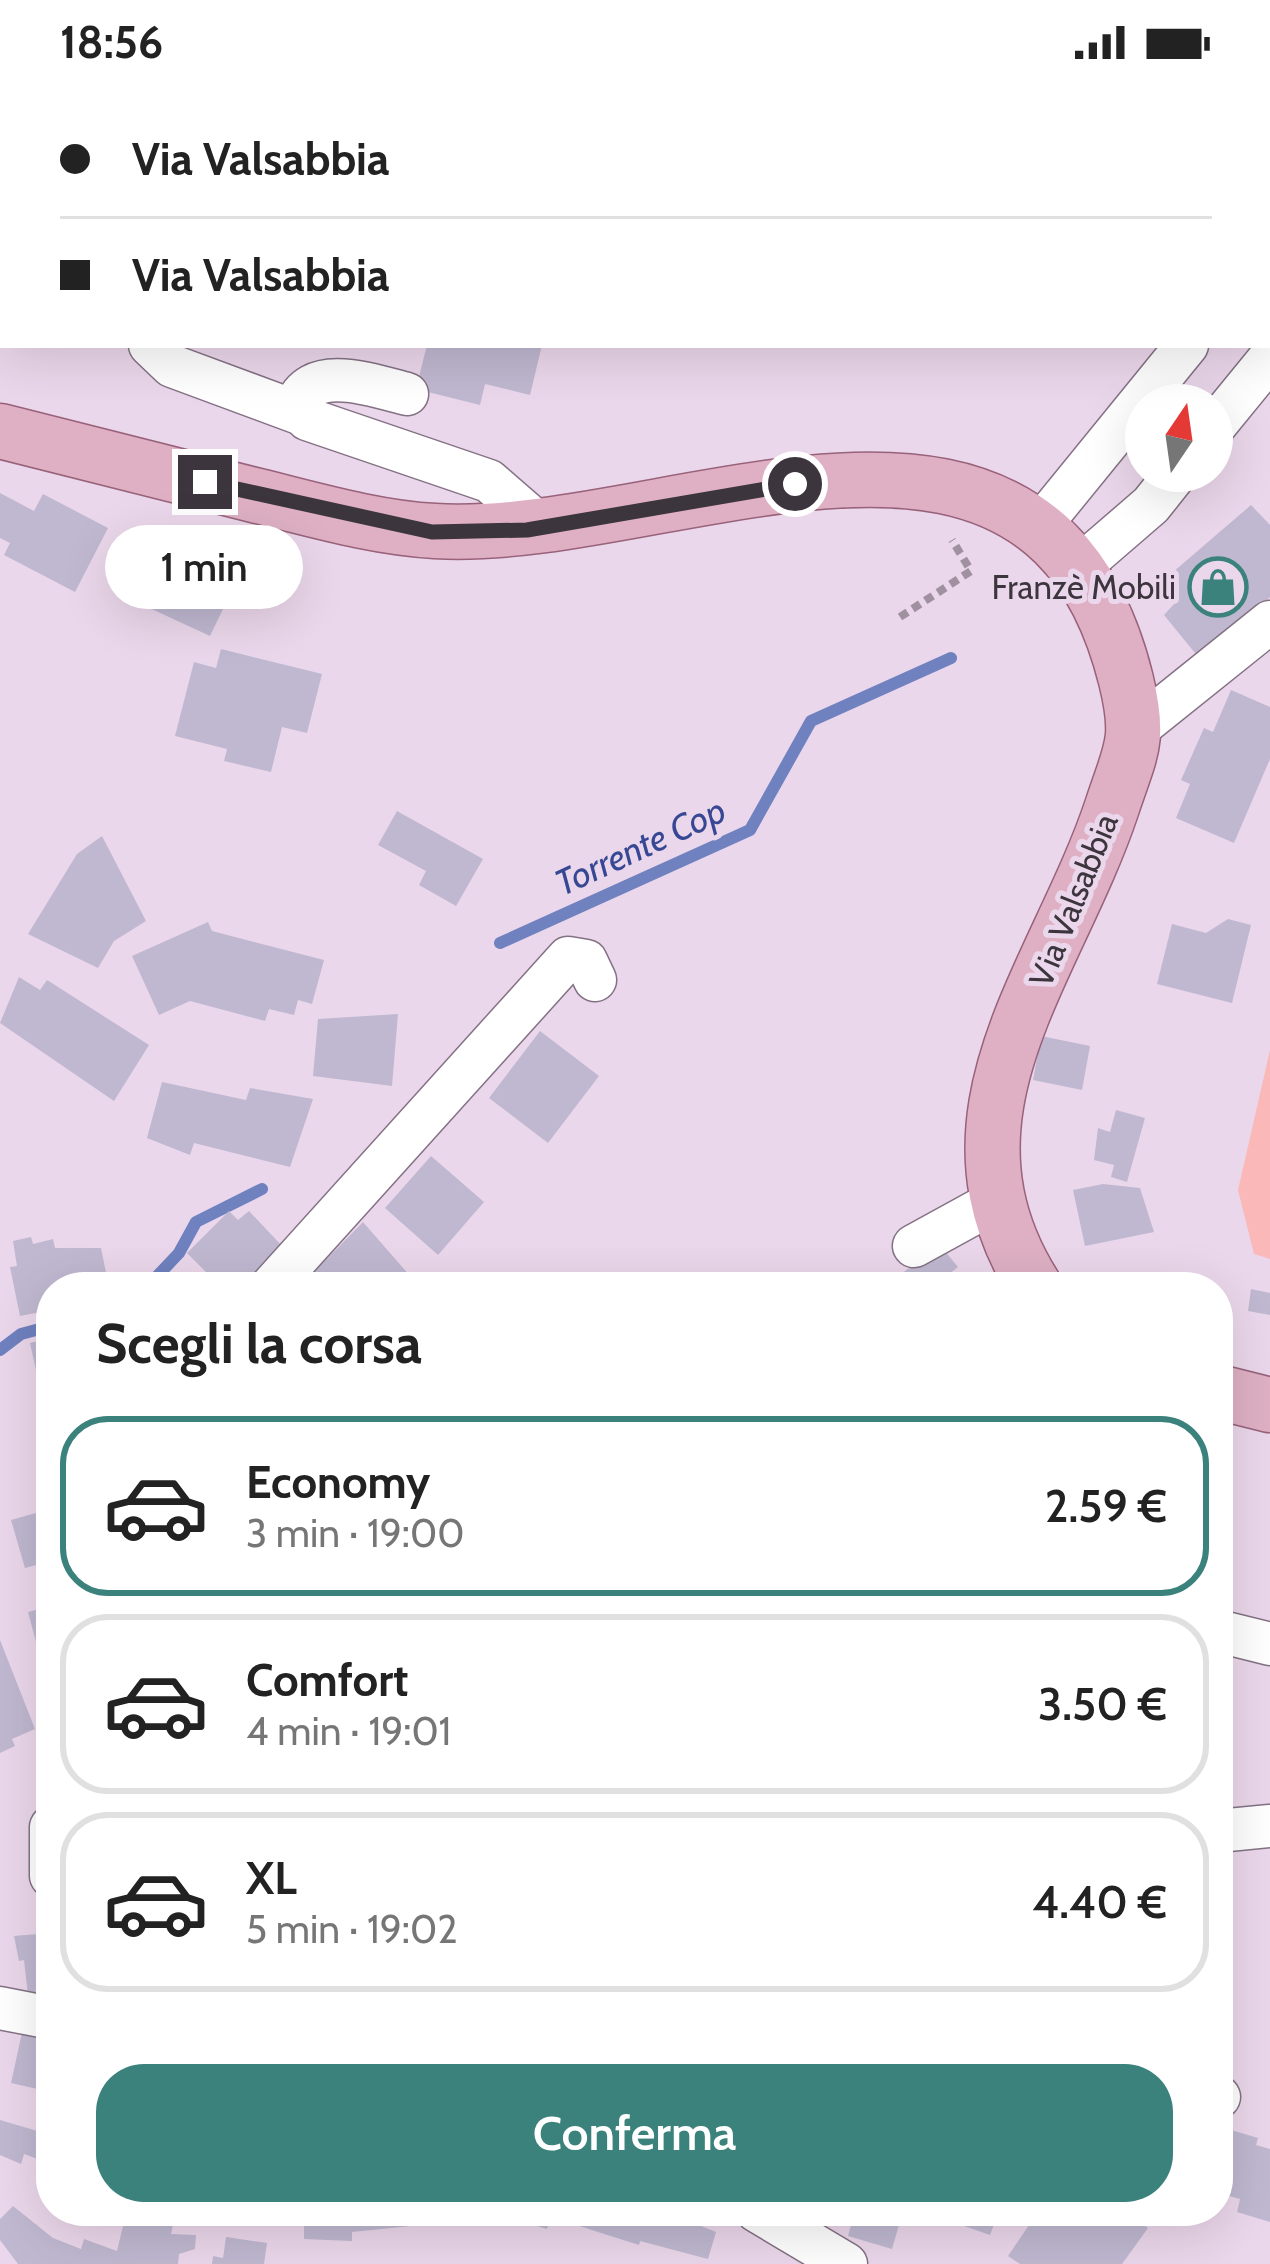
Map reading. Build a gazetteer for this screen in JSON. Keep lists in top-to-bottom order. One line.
{"streets":{"main road":["Via Valsabbia"]},"water":["Torrente Cop"],"places":{"shop":["Franzè Mobili"]},"north":"top","page":{"status":"18:56","banner":["Via Valsabbia","Via Valsabbia"],"bubble":"1 min","heading":"Scegli la corsa","list":[{"name":"Economy","note":"3 min · 19:00","value":"2.59 €"},{"name":"Comfort","note":"4 min · 19:01","value":"3.50 €"},{"name":"XL","note":"5 min · 19:02","value":"4.40 €"}],"buttons":"Conferma"}}
